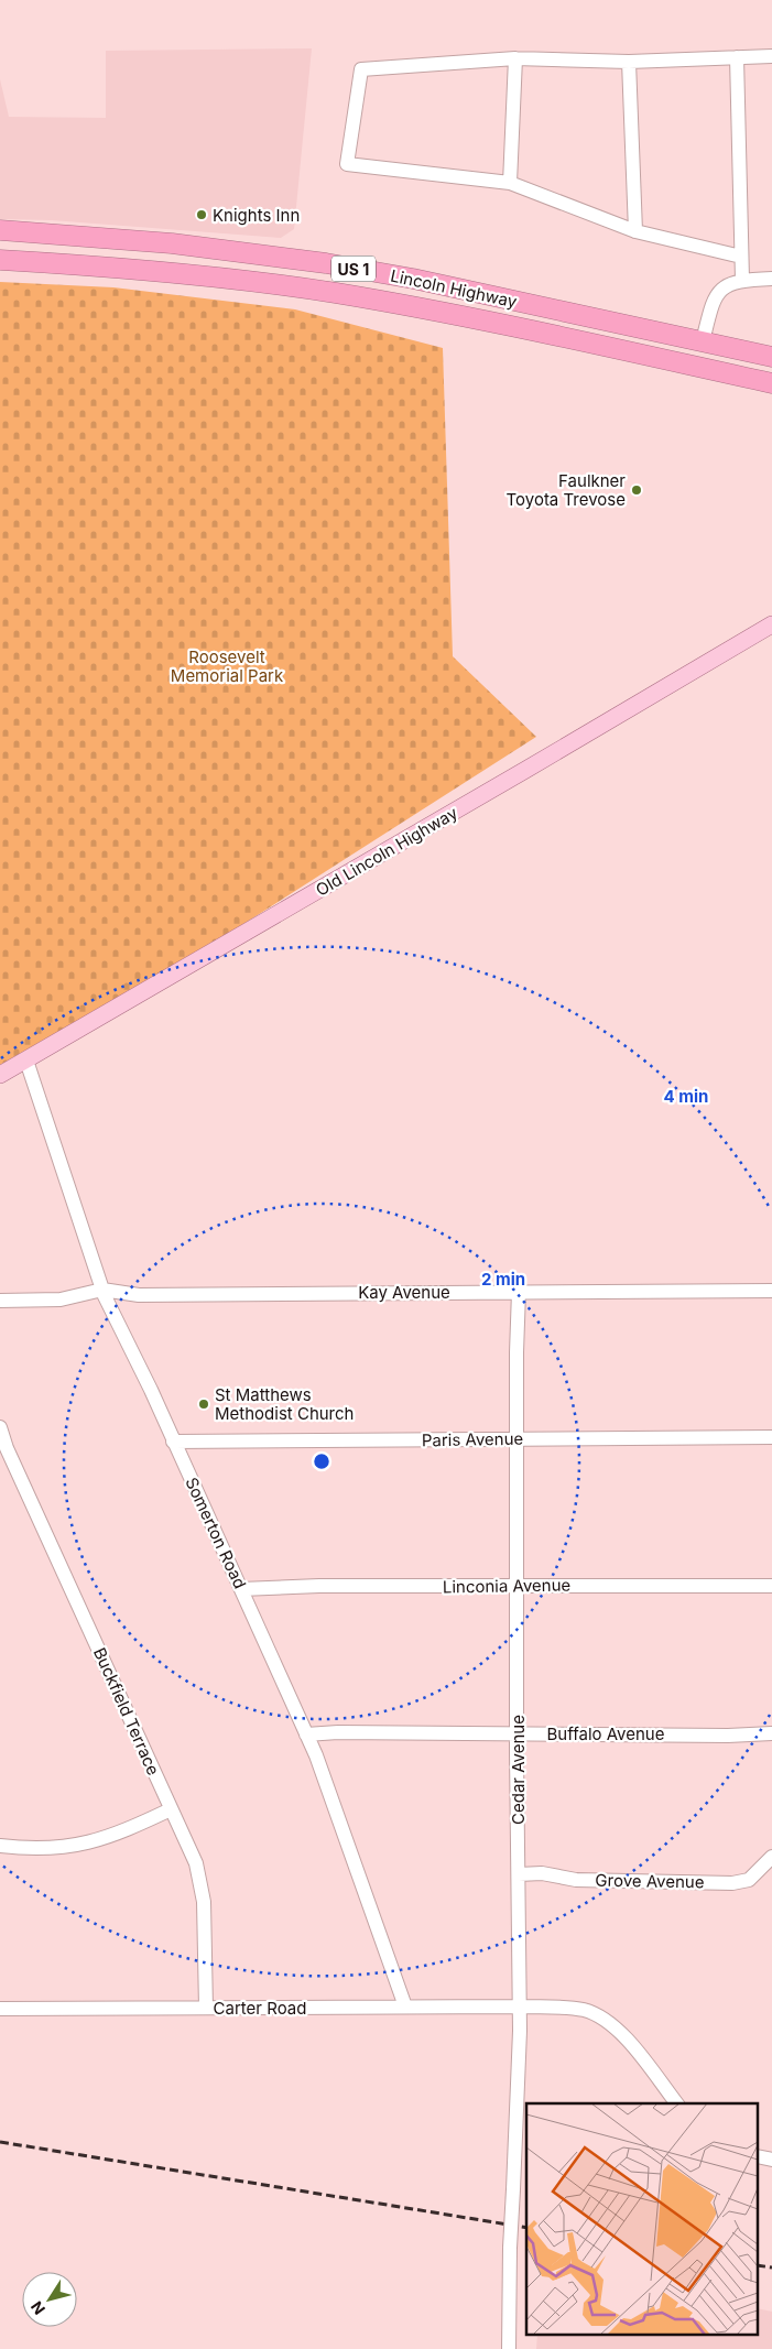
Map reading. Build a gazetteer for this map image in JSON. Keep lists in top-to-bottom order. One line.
{"streets":{"highway":["US 1","Lincoln Highway"],"main road":["Old Lincoln Highway"],"street":["Kay Avenue","Paris Avenue","Somerton Road","Linconia Avenue","Buckfield Terrace","Buffalo Avenue","Cedar Avenue","Grove Avenue","Carter Road"]},"crossings":[["Old Lincoln Highway","Somerton Road"],["Kay Avenue","Somerton Road"],["Kay Avenue","Cedar Avenue"],["Paris Avenue","Somerton Road"],["Paris Avenue","Cedar Avenue"],["Somerton Road","Linconia Avenue"],["Somerton Road","Buffalo Avenue"],["Somerton Road","Carter Road"],["Linconia Avenue","Cedar Avenue"],["Buckfield Terrace","Carter Road"],["Buffalo Avenue","Cedar Avenue"],["Cedar Avenue","Grove Avenue"],["Cedar Avenue","Carter Road"]],"parks":["Roosevelt Memorial Park"],"places":["Knights Inn","Faulkner Toyota Trevose","St Matthews Methodist Church"],"north":"bottom left","rings":["4 min","2 min"]}
